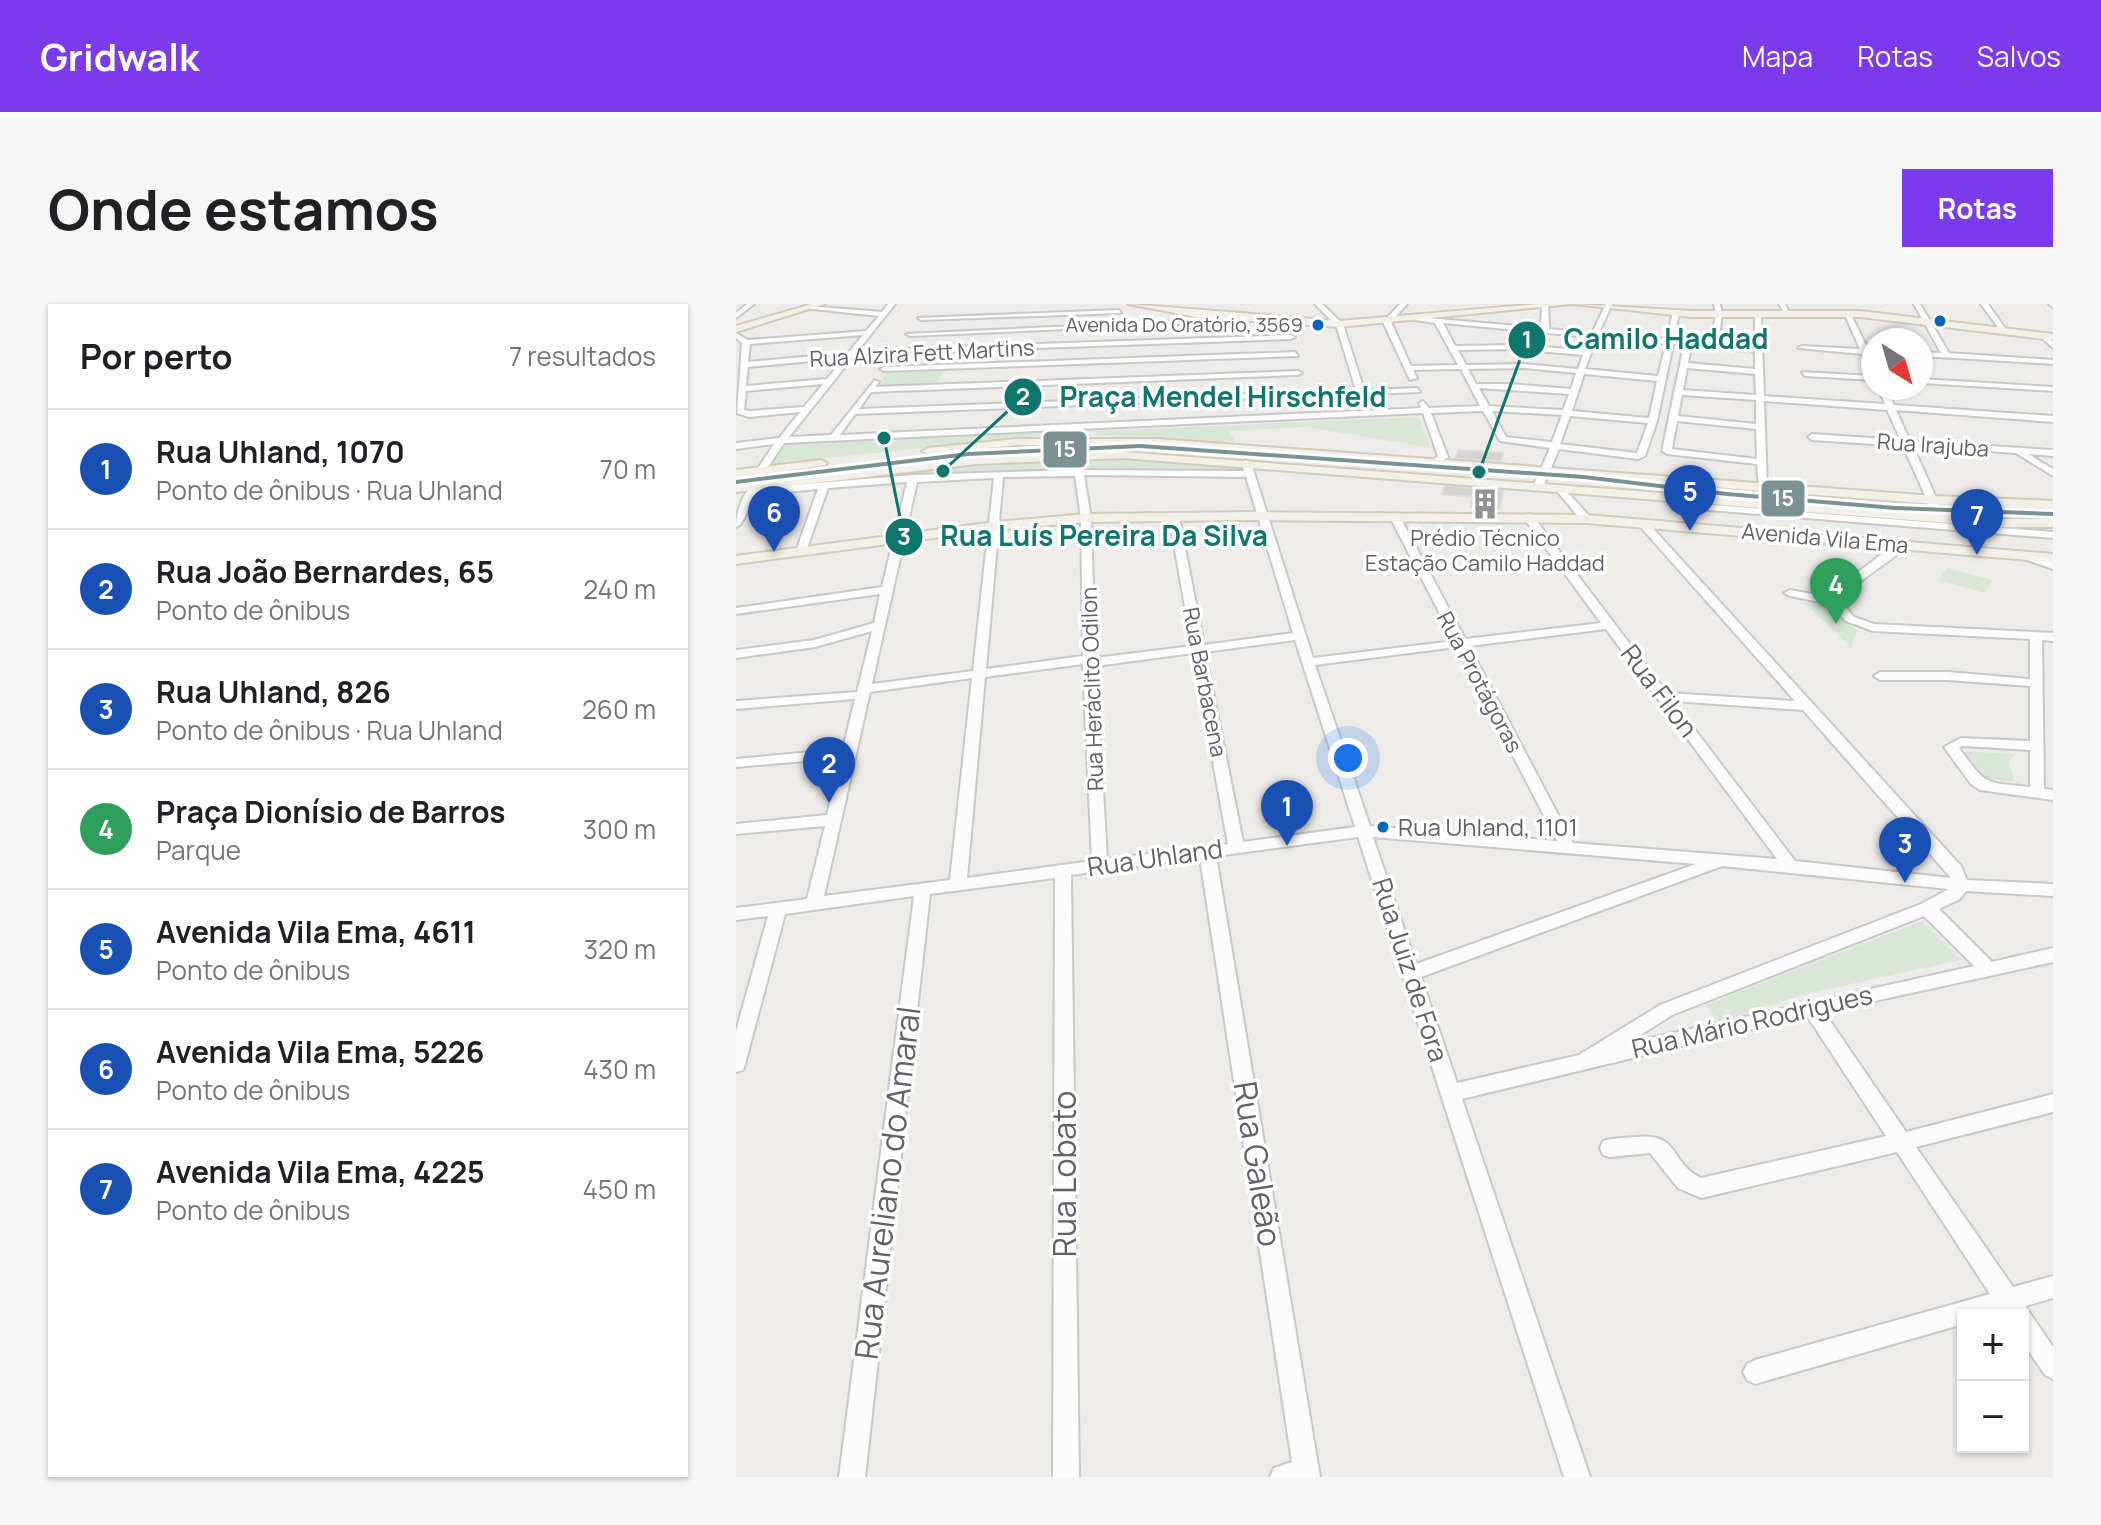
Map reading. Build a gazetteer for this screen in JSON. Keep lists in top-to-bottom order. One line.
{"streets":{"main road":["Avenida Vila Ema"],"street":["Rua Alzira Fett Martins","Rua Irajuba","Rua Barbacena","Rua Protágoras","Rua Heráclito Odilon","Rua Filon","Rua Uhland","Rua Juiz de Fora","Rua Mário Rodrigues","Rua Galeão","Rua Lobato","Rua Aureliano do Amaral"]},"crossings":[["Rua Alzira Fett Martins","Rua Heráclito Odilon"],["Avenida Vila Ema","Rua Barbacena"],["Avenida Vila Ema","Rua Protágoras"],["Avenida Vila Ema","Rua Heráclito Odilon"],["Avenida Vila Ema","Rua Filon"],["Avenida Vila Ema","Rua Juiz de Fora"],["Rua Barbacena","Rua Uhland"],["Rua Protágoras","Rua Uhland"],["Rua Heráclito Odilon","Rua Uhland"],["Rua Filon","Rua Uhland"],["Rua Uhland","Rua Juiz de Fora"],["Rua Uhland","Rua Galeão"],["Rua Uhland","Rua Lobato"],["Rua Uhland","Rua Aureliano do Amaral"],["Rua Juiz de Fora","Rua Mário Rodrigues"]],"places":{"other":["Avenida Do Oratório, 3569","Rua Luís Pereira Da Silva","Praça Mendel Hirschfeld","Camilo Haddad","Rua Uhland, 1101"],"building":["Prédio Técnico Estação Camilo Haddad"]},"lines":["transit line 15"],"north":"bottom right","page":{"header":"Gridwalk","nav":["Mapa","Rotas","Salvos"],"buttons":"Rotas","title":"Onde estamos","heading":["Por perto","7 resultados"],"list":[{"mark":"1","name":"Rua Uhland, 1070","note":"Ponto de ônibus · Rua Uhland","value":"70 m"},{"mark":"2","name":"Rua João Bernardes, 65","note":"Ponto de ônibus","value":"240 m"},{"mark":"3","name":"Rua Uhland, 826","note":"Ponto de ônibus · Rua Uhland","value":"260 m"},{"mark":"4","name":"Praça Dionísio de Barros","note":"Parque","value":"300 m"},{"mark":"5","name":"Avenida Vila Ema, 4611","note":"Ponto de ônibus","value":"320 m"},{"mark":"6","name":"Avenida Vila Ema, 5226","note":"Ponto de ônibus","value":"430 m"},{"mark":"7","name":"Avenida Vila Ema, 4225","note":"Ponto de ônibus","value":"450 m"}],"pins":["5","6","7","4","2","1","3"],"map_buttons":["+","−"]}}
